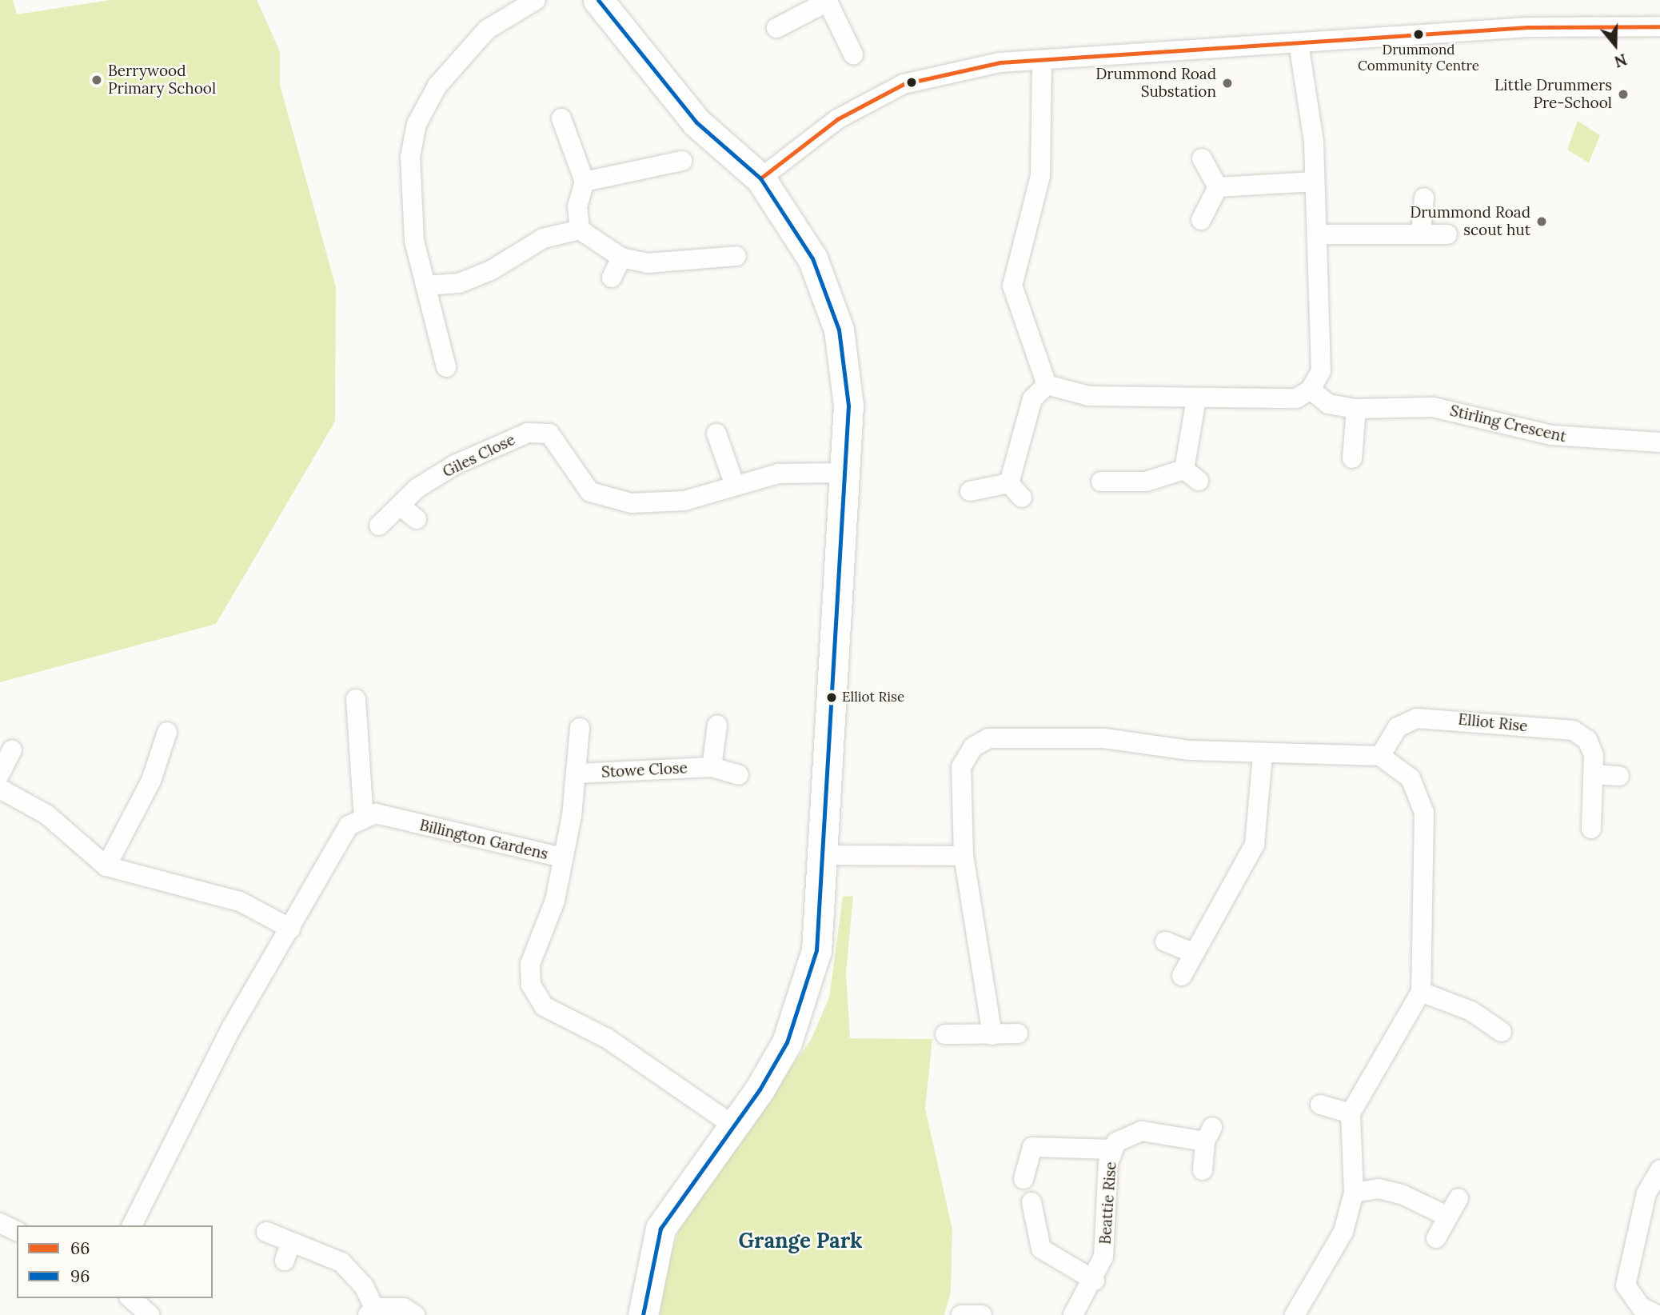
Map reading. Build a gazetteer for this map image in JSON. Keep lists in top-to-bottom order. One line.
{"streets":{"street":["Stirling Crescent","Giles Close","Elliot Rise","Stowe Close","Billington Gardens","Beattie Rise"]},"districts":["Grange Park"],"places":["Drummond Community Centre","Berrywood Primary School","Drummond Road Substation","Little Drummers Pre-School","Drummond Road scout hut","Elliot Rise"],"lines":["transit line 96","transit line 66"],"legend":["66","96"],"north":"bottom"}
